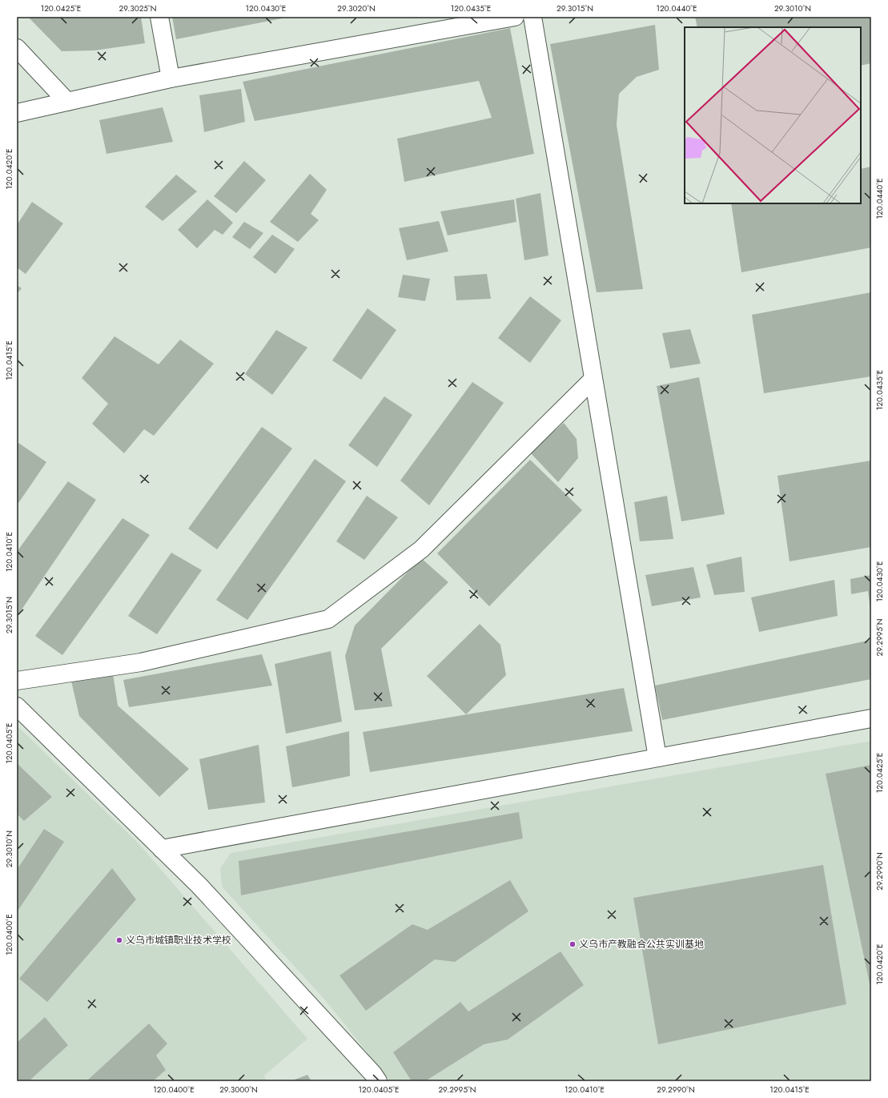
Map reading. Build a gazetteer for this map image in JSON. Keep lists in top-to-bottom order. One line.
{"places":["义乌市城镇职业技术学校","义乌市产教融合公共实训基地"],"coordinates":["120.0425°E","29.3025°N","120.0430°E","29.3020°N","120.0435°E","29.3015°N","120.0440°E","29.3010°N","120.0420°E","120.0415°E","120.0410°E","29.2995°N","120.0405°E","29.2990°N","120.0400°E","29.3000°N"]}
